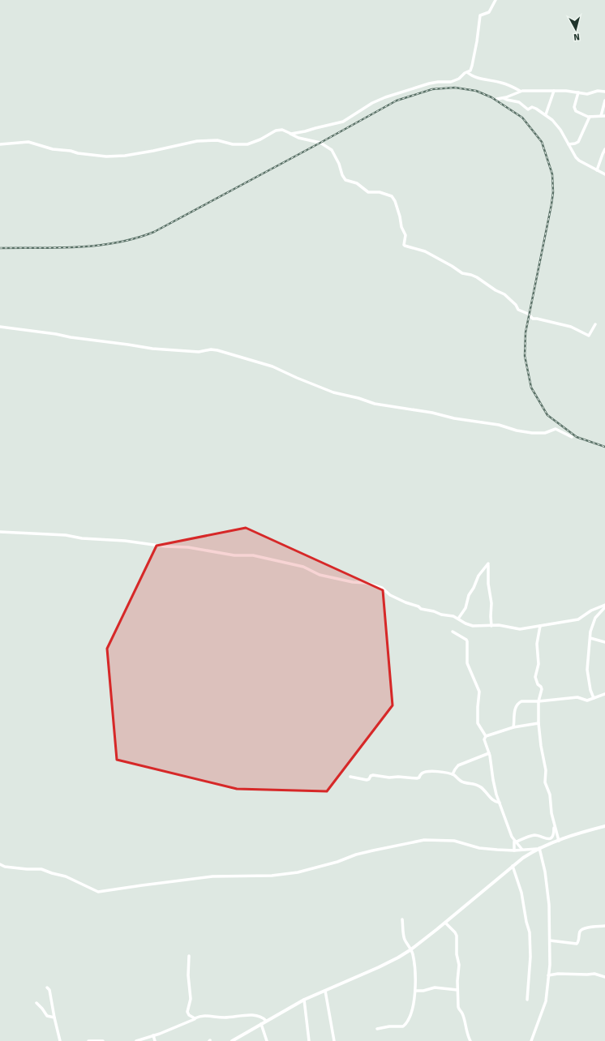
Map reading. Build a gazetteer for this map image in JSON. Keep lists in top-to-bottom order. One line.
{"north":"bottom"}
